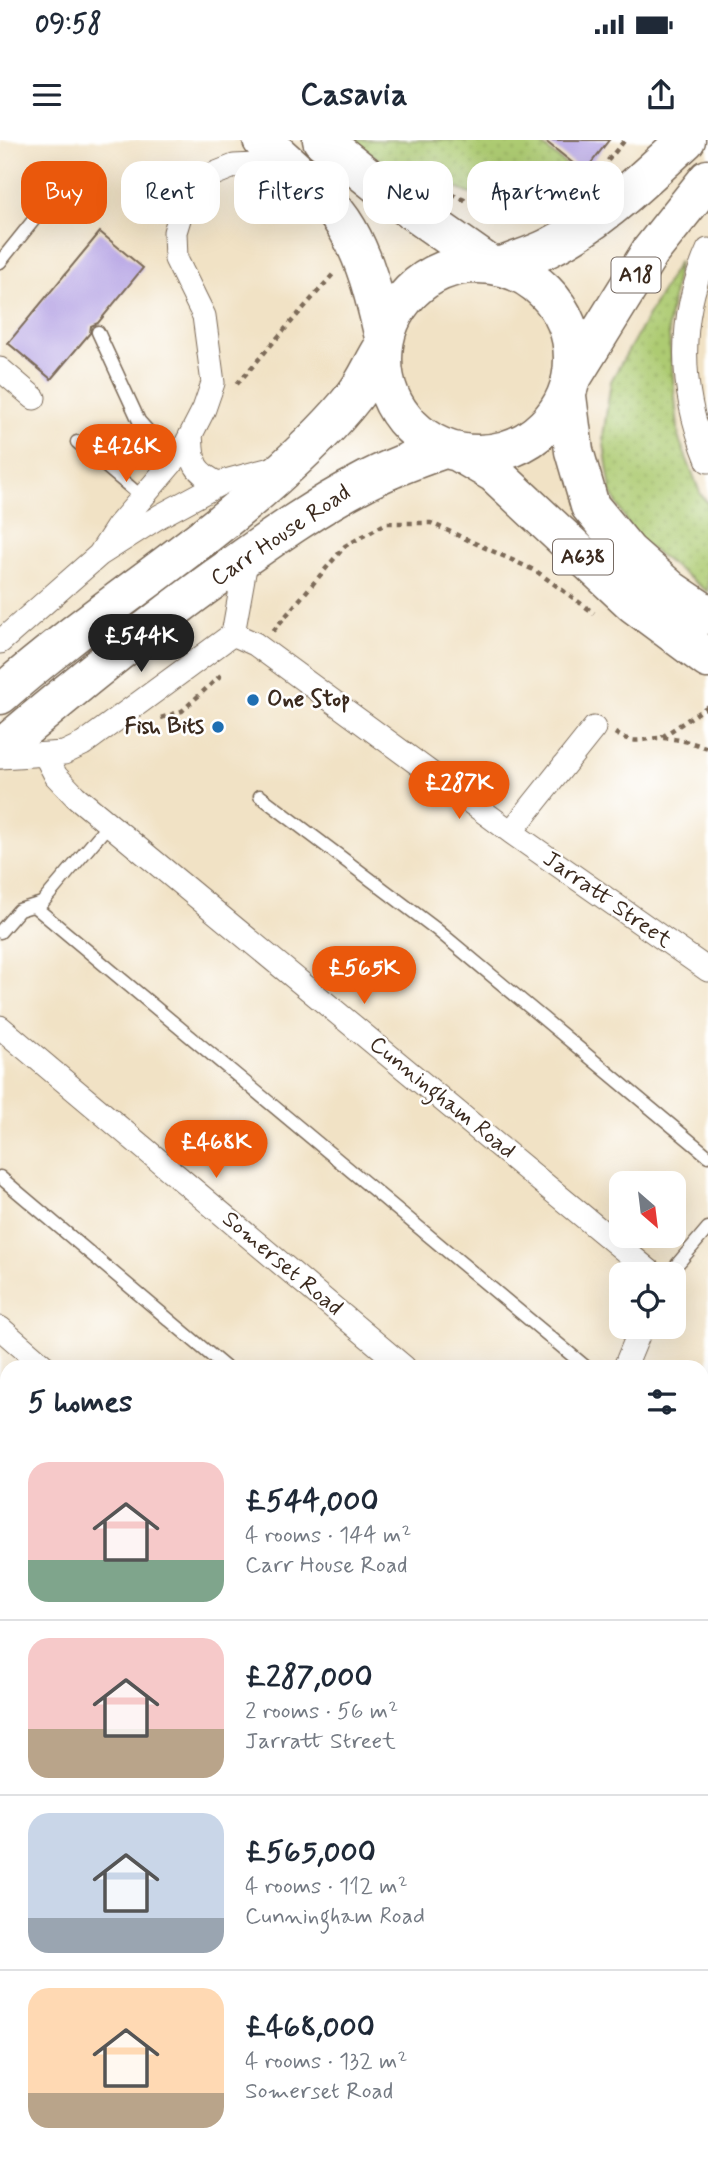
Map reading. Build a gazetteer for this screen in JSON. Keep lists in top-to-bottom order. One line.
{"streets":{"highway":["A18","Carr House Road","A638"],"street":["Jarratt Street","Cunningham Road","Somerset Road"]},"crossings":[["A18","Carr House Road"],["A18","A638"],["Carr House Road","A638"]],"places":["One Stop","Fish Bits"],"north":"bottom right","page":{"status":"09:58","header":"Casavia","chip":["Buy","Rent","Filters","New","Apartment"],"price":["£426K","£544K","£287K","£565K","£468K"],"heading":"5 homes","list":[{"name":"£544,000","note":"4 rooms · 144 m² · Carr House Road"},{"name":"£287,000","note":"2 rooms · 56 m² · Jarratt Street"},{"name":"£565,000","note":"4 rooms · 112 m² · Cunningham Road"},{"name":"£468,000","note":"4 rooms · 132 m² · Somerset Road"}]}}
